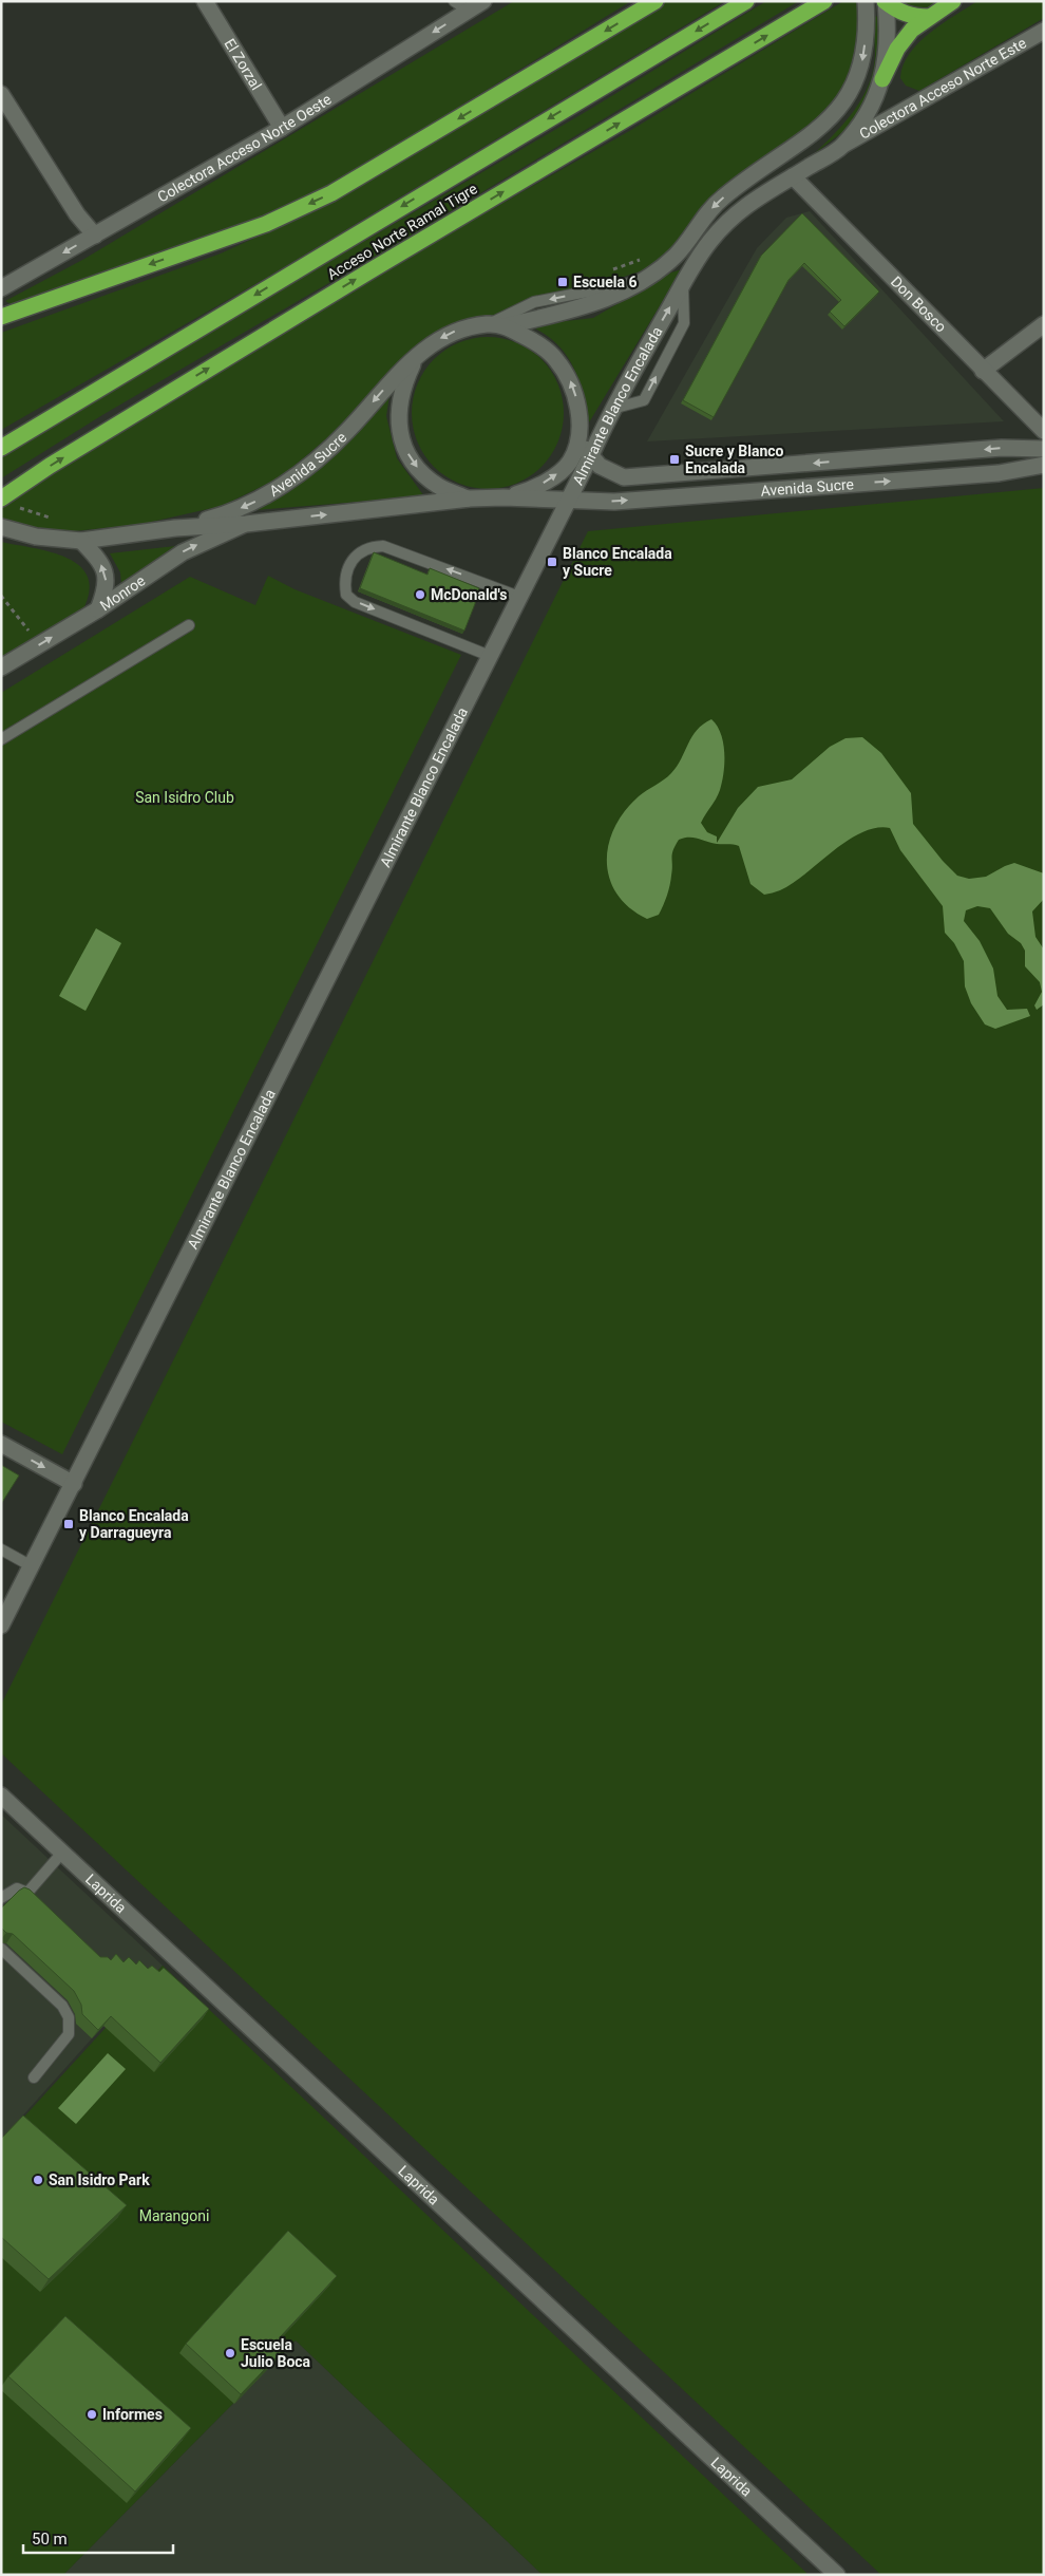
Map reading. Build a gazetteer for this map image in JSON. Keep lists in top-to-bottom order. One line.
{"streets":{"highway":["Acceso Norte Ramal Tigre"],"main road":["El Zorzal","Colectora Acceso Norte Este","Colectora Acceso Norte Oeste","Don Bosco","Almirante Blanco Encalada","Avenida Sucre","Monroe","Laprida"]},"crossings":[["El Zorzal","Colectora Acceso Norte Oeste"],["Colectora Acceso Norte Este","Almirante Blanco Encalada"],["Don Bosco","Almirante Blanco Encalada"],["Almirante Blanco Encalada","Avenida Sucre"],["Avenida Sucre","Monroe"]],"one_way":["Colectora Acceso Norte Oeste","Monroe"],"parks":["San Isidro Club","Marangoni"],"places":{"transit":["Escuela 6","Sucre y Blanco Encalada","Blanco Encalada y Sucre","Blanco Encalada y Darragueyra"],"other":["McDonald's","San Isidro Park","Escuela Julio Boca","Informes"]},"scale_bar":"50 m"}
